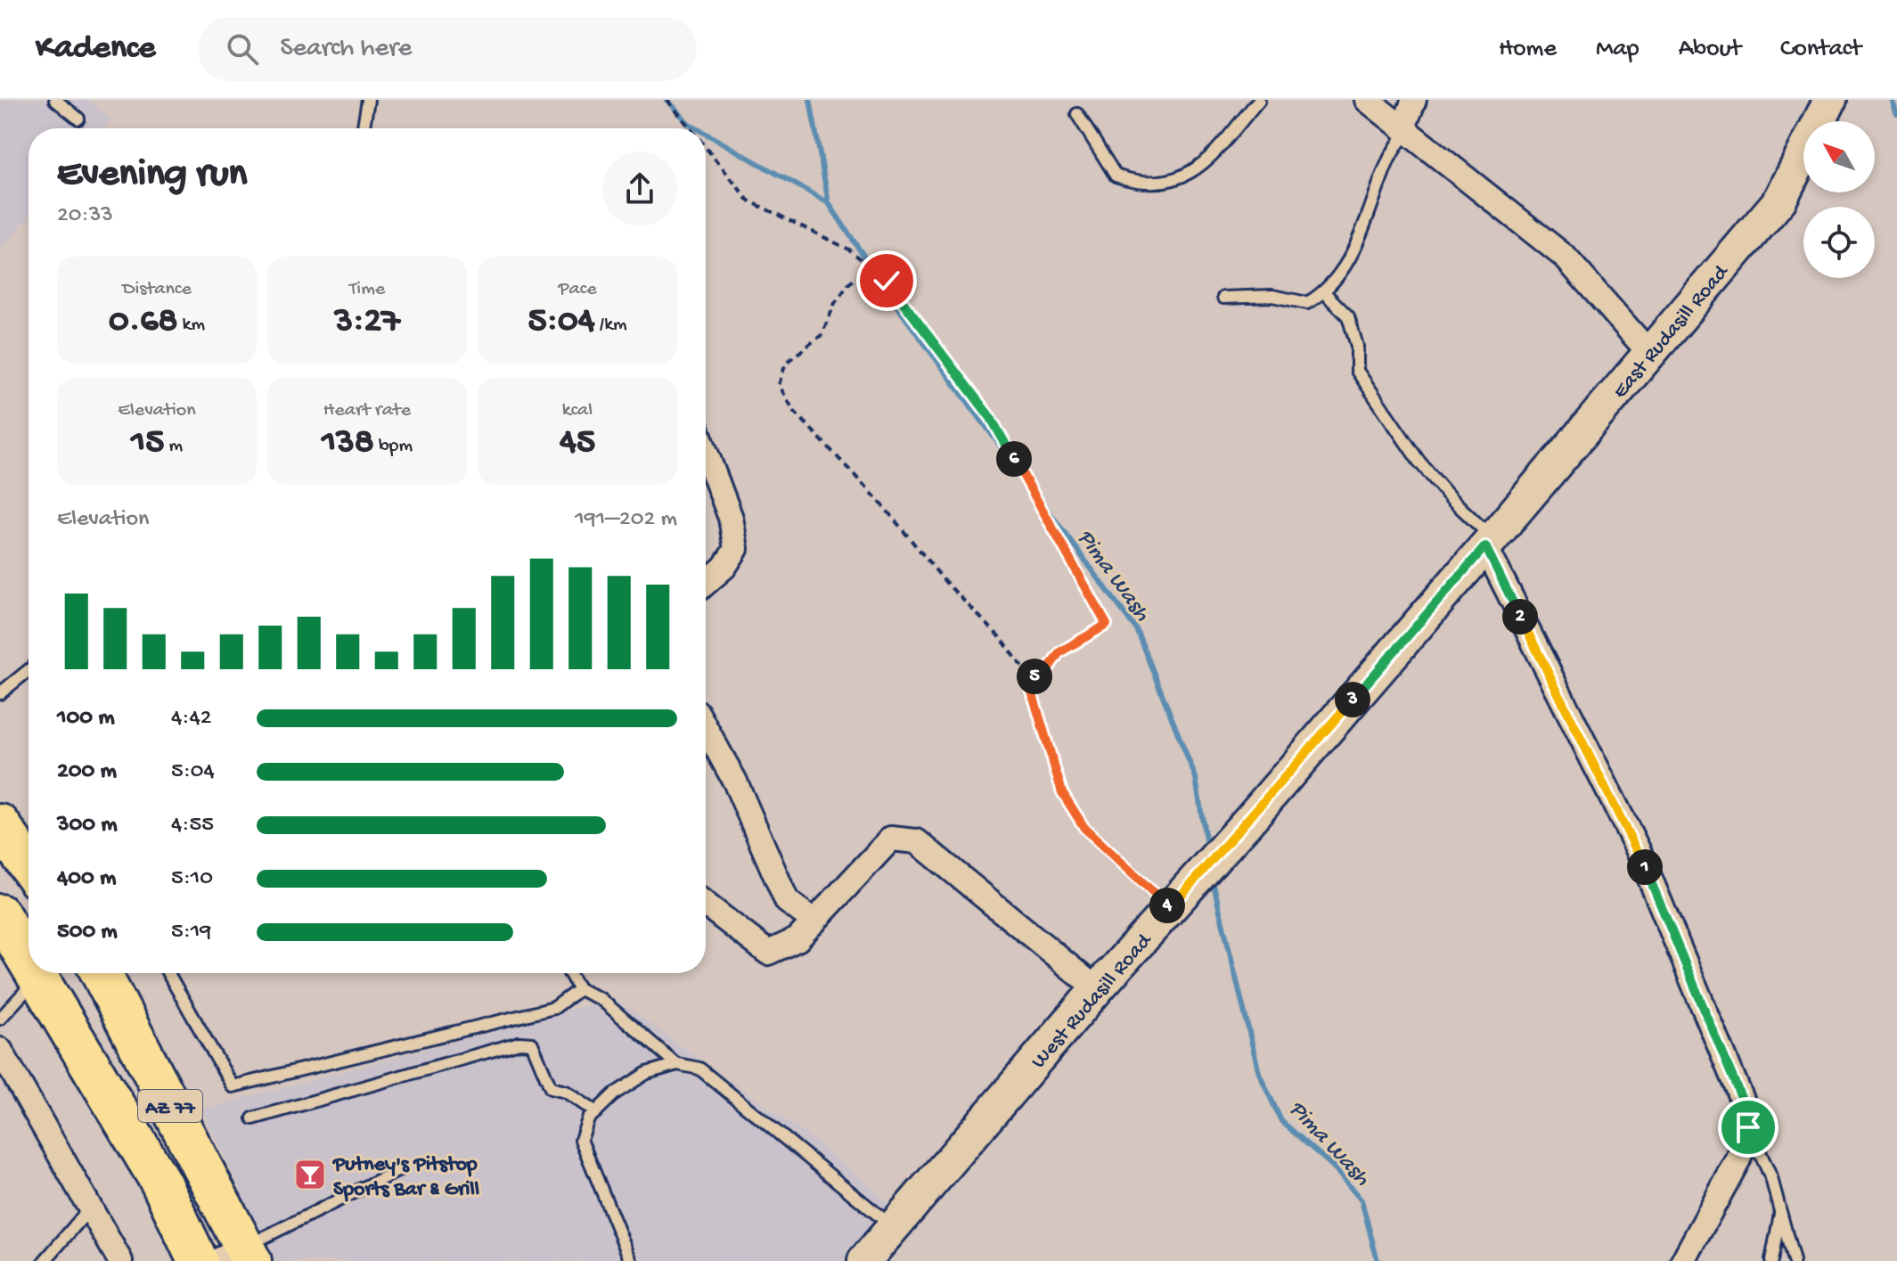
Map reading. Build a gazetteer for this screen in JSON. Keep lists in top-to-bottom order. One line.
{"streets":{"highway":["AZ 77"],"street":["East Rudasill Road","West Rudasill Road"]},"crossings":[["East Rudasill Road","West Rudasill Road"]],"water":["Pima Wash"],"places":{"bar":["Putney's Pitstop Sports Bar & Grill"]},"north":"top left","page":{"header":"Kadence","search":"Search here","nav":["Home","Map","About","Contact"],"heading":["Evening run","20:33"],"stats":[["Distance","0.68 km"],["Time","3:27"],["Pace","5:04 /km"],["Elevation","15 m"],["Heart rate","138 bpm"],["kcal","45"]],"pins":["6","2","5","3","1","4"],"chart":["Elevation","191–202 m"],"list":[{"name":"100 m","note":"4:42"},{"name":"200 m","note":"5:04"},{"name":"300 m","note":"4:55"},{"name":"400 m","note":"5:10"},{"name":"500 m","note":"5:19"}]}}
